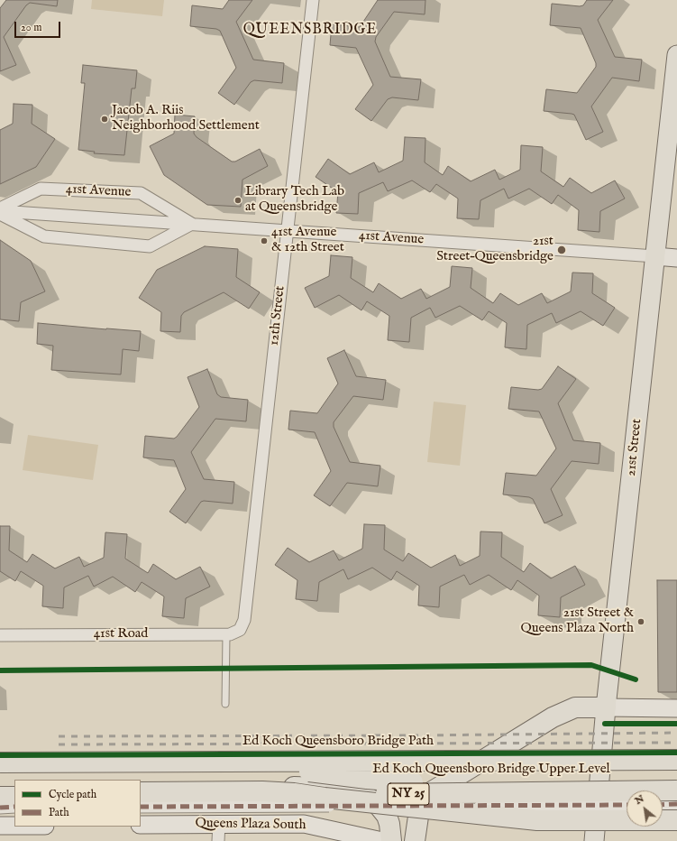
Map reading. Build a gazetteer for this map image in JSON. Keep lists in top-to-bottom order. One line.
{"streets":{"highway":["Ed Koch Queensboro Bridge Upper Level","NY 25"],"main road":["41st Avenue","21st Street","Queens Plaza South"],"street":["12th Street","41st Road"],"cycle path":["Ed Koch Queensboro Bridge Path"]},"crossings":[["41st Avenue","12th Street"],["41st Avenue","21st Street"],["12th Street","41st Road"]],"districts":["QUEENSBRIDGE"],"places":["Jacob A. Riis Neighborhood Settlement","Library Tech Lab at Queensbridge","41st Avenue & 12th Street","21st Street–Queensbridge","21st Street & Queens Plaza North"],"legend":["Cycle path","Path"],"scale_bar":"20 m","north":"top left"}
